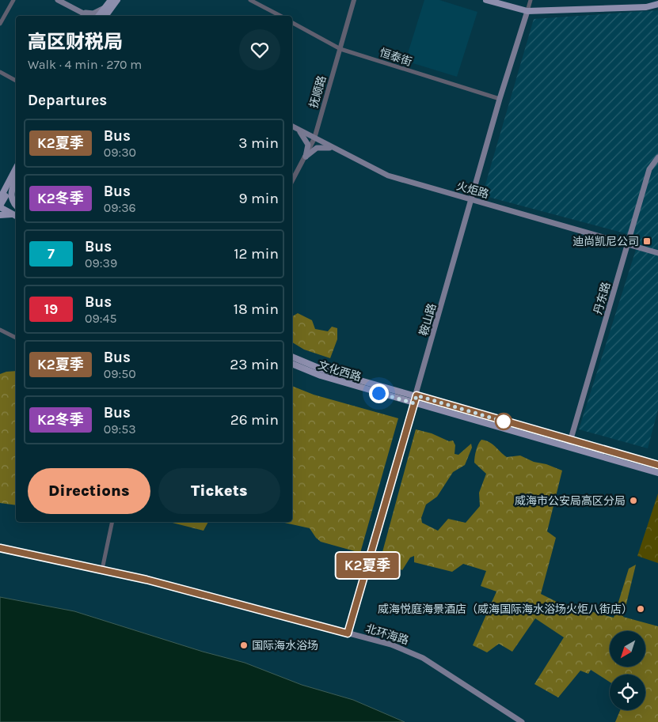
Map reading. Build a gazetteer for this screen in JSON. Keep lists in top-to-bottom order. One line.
{"streets":{"main road":["火炬路","丹东路","鞍山路","文化西路","北环海路"],"street":["恒泰街","抚顺路"]},"crossings":[["恒泰街","抚顺路"],["恒泰街","鞍山路"],["抚顺路","火炬路"],["火炬路","丹东路"],["火炬路","鞍山路"],["丹东路","文化西路"],["鞍山路","文化西路"],["鞍山路","北环海路"]],"places":{"transit":["迪尚凯尼公司"],"other":["威海市公安局高区分局","威海悦庭海景酒店（威海国际海水浴场火炬八街店）","国际海水浴场"]},"lines":["bus line K2夏季"],"north":"bottom left","page":{"on_map":"K2夏季","heading":[["高区财税局","Walk · 4 min · 270 m"],"Departures"],"list":[{"mark":"K2夏季","name":"Bus","note":"09:30","value":"3 min"},{"mark":"K2冬季","name":"Bus","note":"09:36","value":"9 min"},{"mark":"7","name":"Bus","note":"09:39","value":"12 min"},{"mark":"19","name":"Bus","note":"09:45","value":"18 min"},{"mark":"K2夏季","name":"Bus","note":"09:50","value":"23 min"},{"mark":"K2冬季","name":"Bus","note":"09:53","value":"26 min"}],"buttons":["Directions","Tickets"]}}
